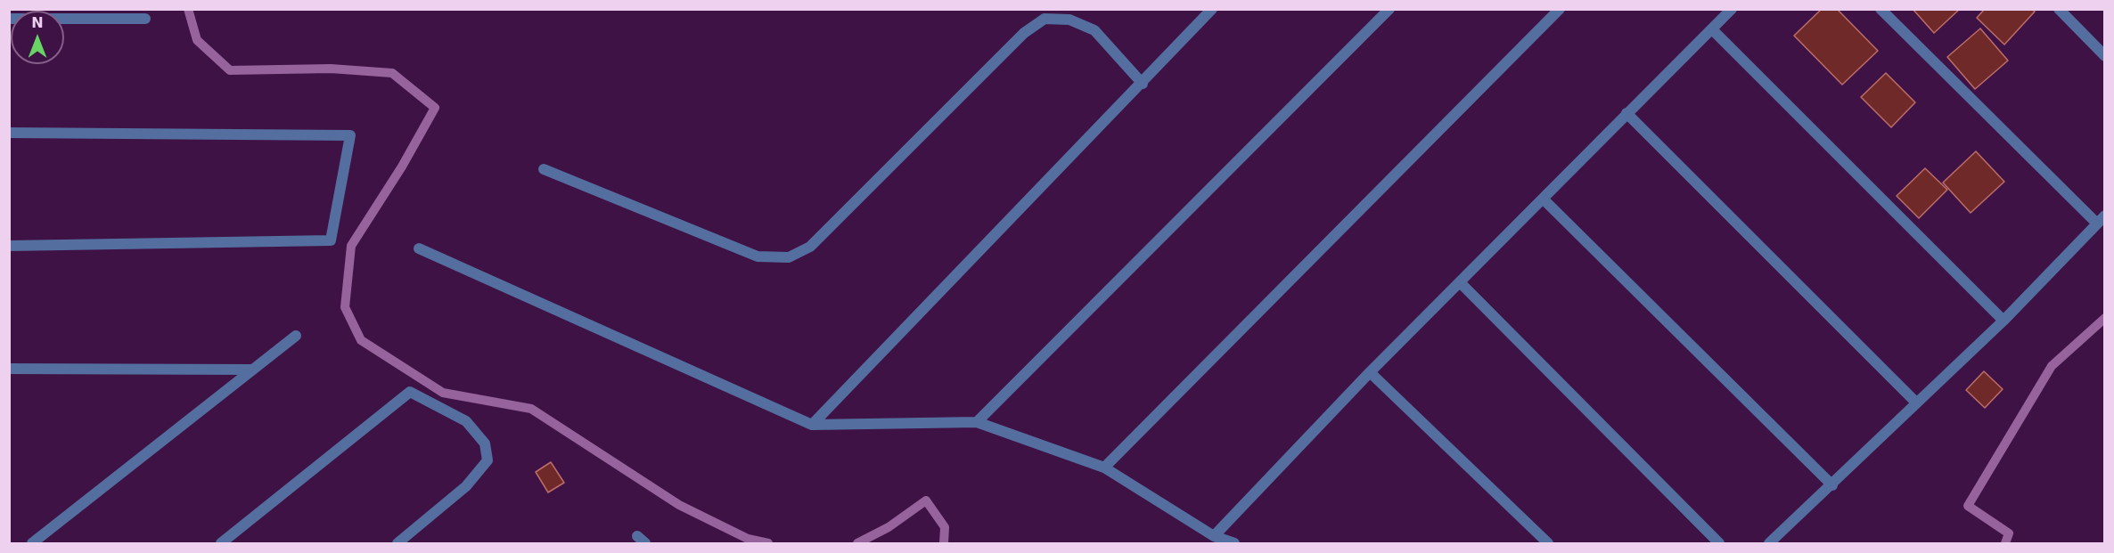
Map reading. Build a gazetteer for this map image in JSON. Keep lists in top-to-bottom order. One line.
{"north":"top"}
